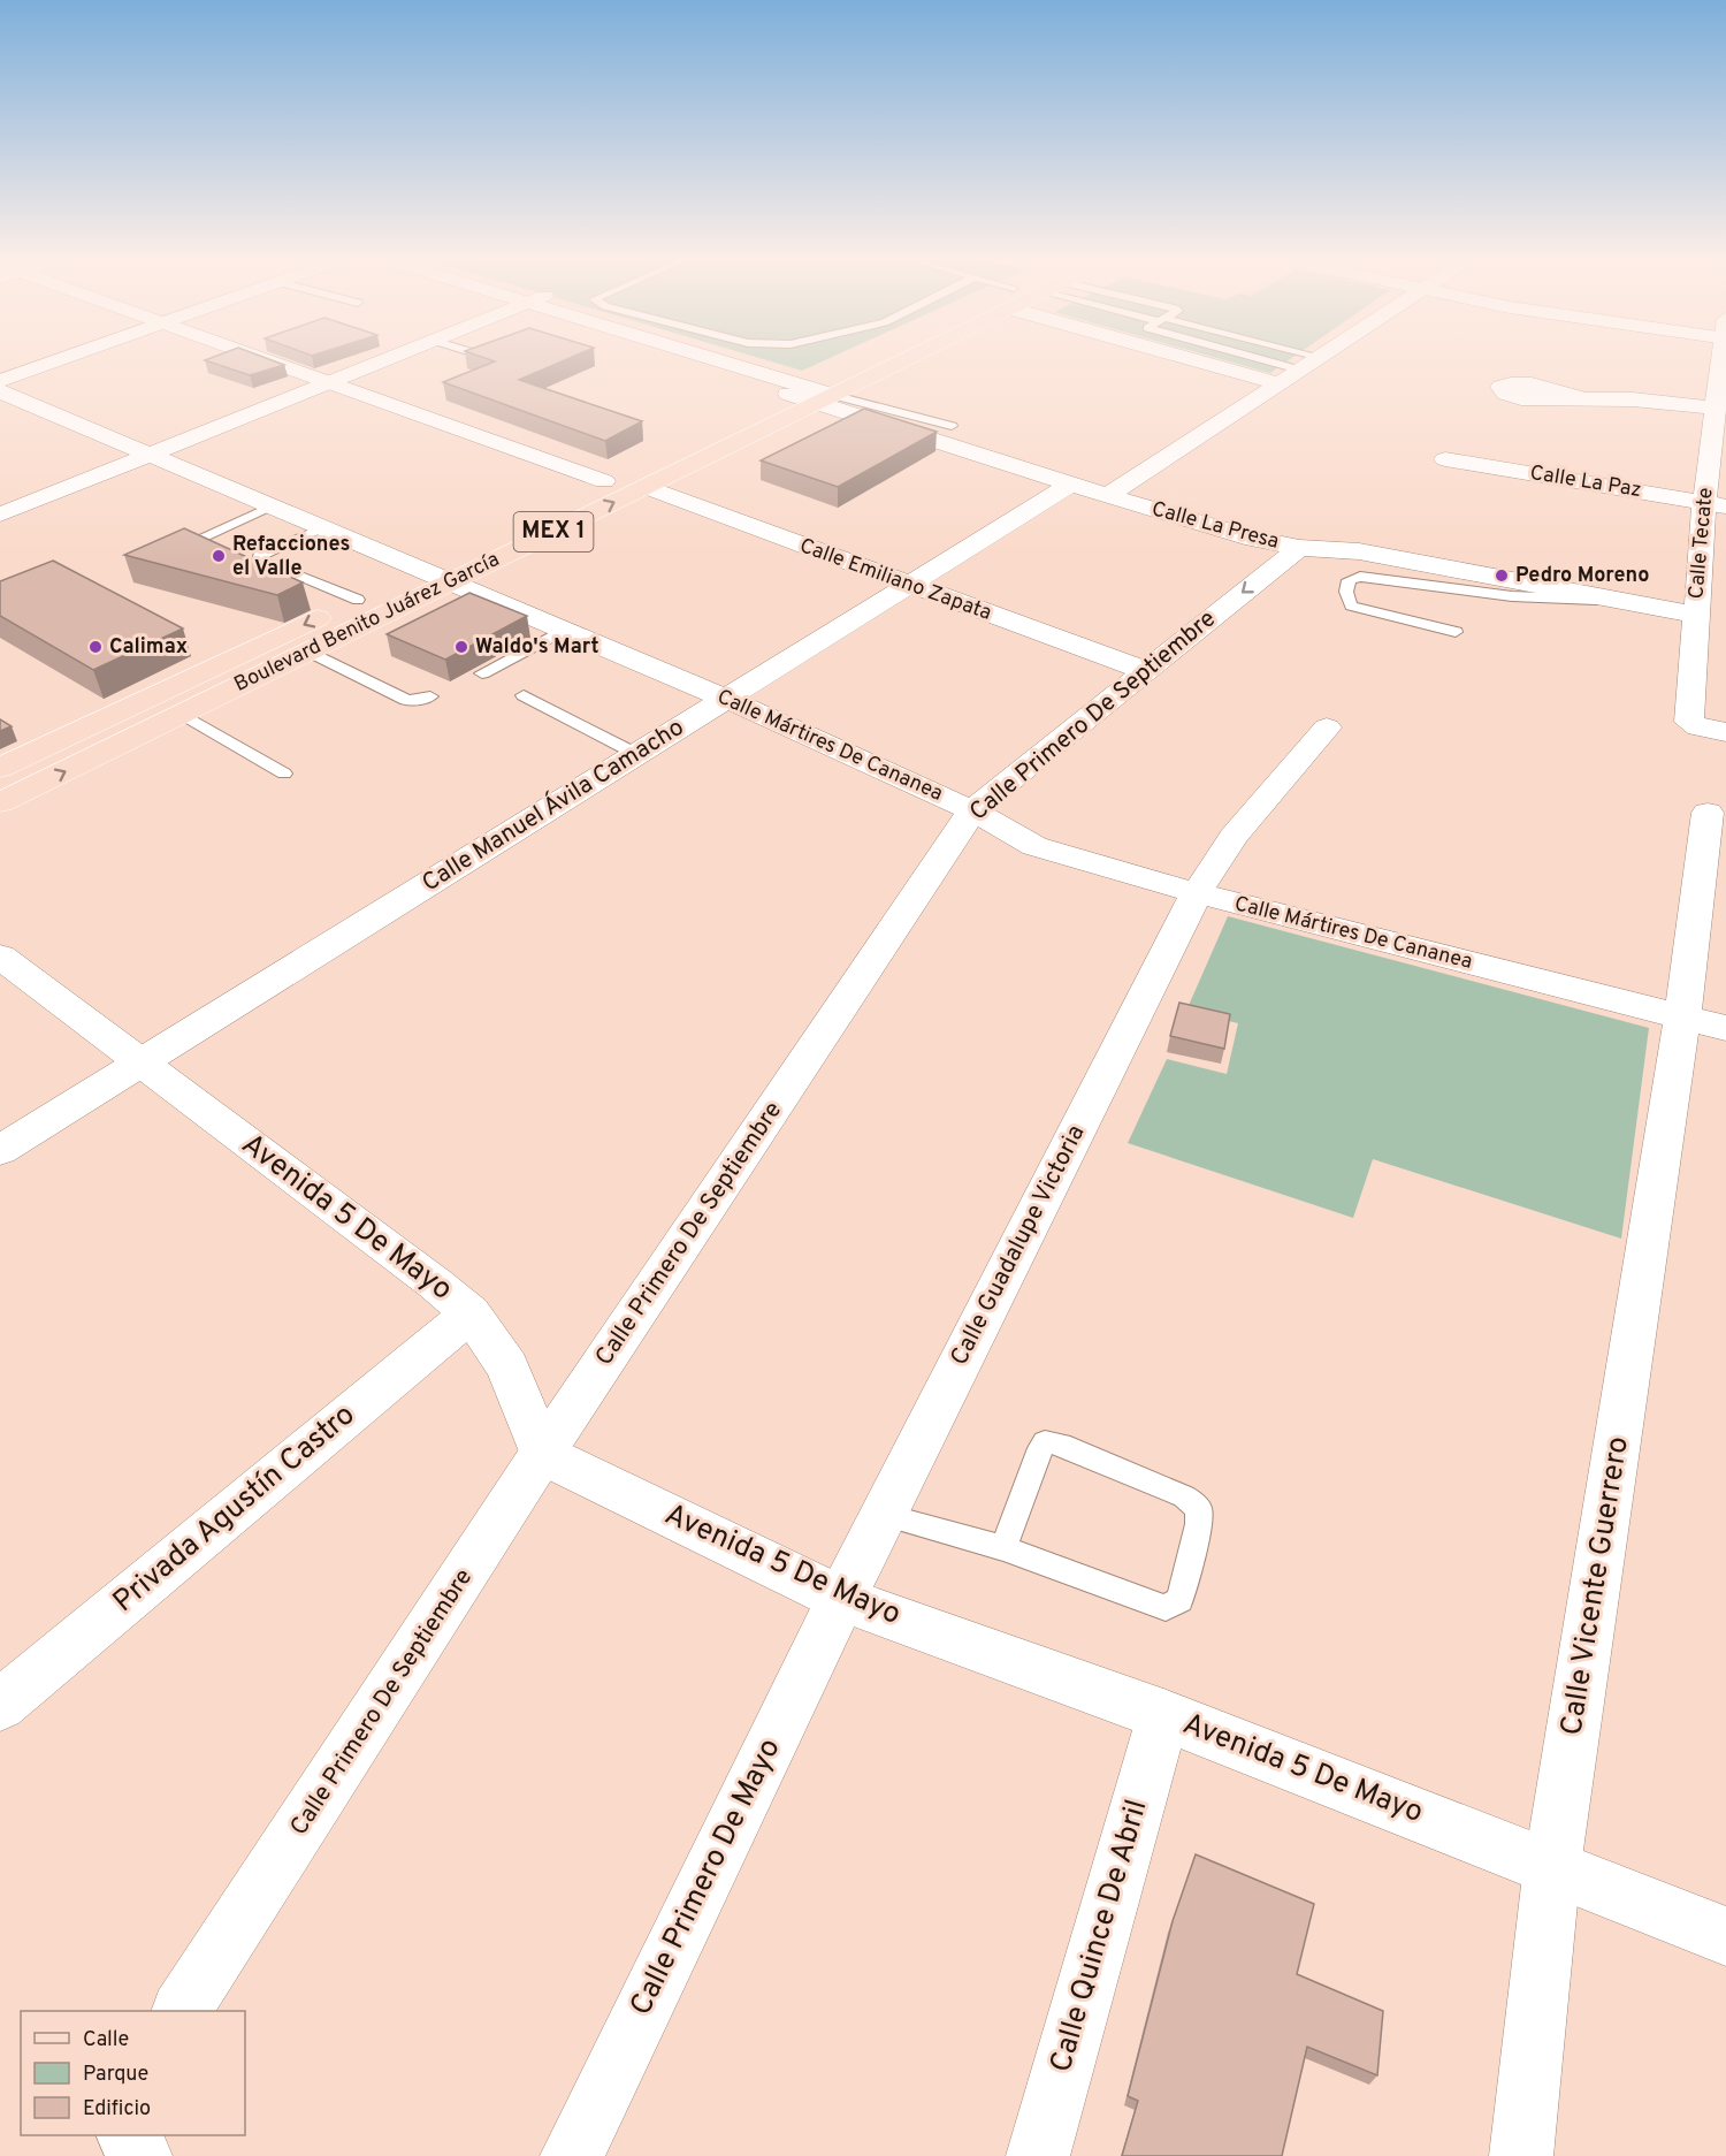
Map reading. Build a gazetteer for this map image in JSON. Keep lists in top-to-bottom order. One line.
{"streets":{"main road":["MEX 1","Boulevard Benito Juárez García"],"street":["Calle La Paz","Calle La Presa","Calle Tecate","Calle Emiliano Zapata","Calle Primero De Septiembre","Calle Mártires De Cananea","Calle Manuel Ávila Camacho","Avenida 5 De Mayo","Calle Guadalupe Victoria","Privada Agustín Castro","Calle Vicente Guerrero","Calle Primero De Mayo","Calle Quince De Abril"]},"crossings":[["Calle La Paz","Calle Tecate"],["Calle La Presa","Calle Tecate"],["Calle La Presa","Boulevard Benito Juárez García"],["Calle La Presa","Calle Primero De Septiembre"],["Calle La Presa","Calle Manuel Ávila Camacho"],["Calle Emiliano Zapata","Boulevard Benito Juárez García"],["Calle Emiliano Zapata","Calle Primero De Septiembre"],["Calle Emiliano Zapata","Calle Manuel Ávila Camacho"],["Boulevard Benito Juárez García","Calle Mártires De Cananea"],["Calle Primero De Septiembre","Calle Mártires De Cananea"],["Calle Primero De Septiembre","Avenida 5 De Mayo"],["Calle Mártires De Cananea","Calle Manuel Ávila Camacho"],["Calle Mártires De Cananea","Calle Guadalupe Victoria"],["Calle Mártires De Cananea","Calle Vicente Guerrero"],["Calle Manuel Ávila Camacho","Avenida 5 De Mayo"],["Avenida 5 De Mayo","Calle Guadalupe Victoria"],["Avenida 5 De Mayo","Privada Agustín Castro"],["Avenida 5 De Mayo","Calle Vicente Guerrero"],["Avenida 5 De Mayo","Calle Primero De Mayo"],["Avenida 5 De Mayo","Calle Quince De Abril"],["Calle Guadalupe Victoria","Calle Primero De Mayo"]],"places":["Refacciones el Valle","Pedro Moreno","Calimax","Waldo's Mart"],"legend":["Calle","Parque","Edificio"]}
